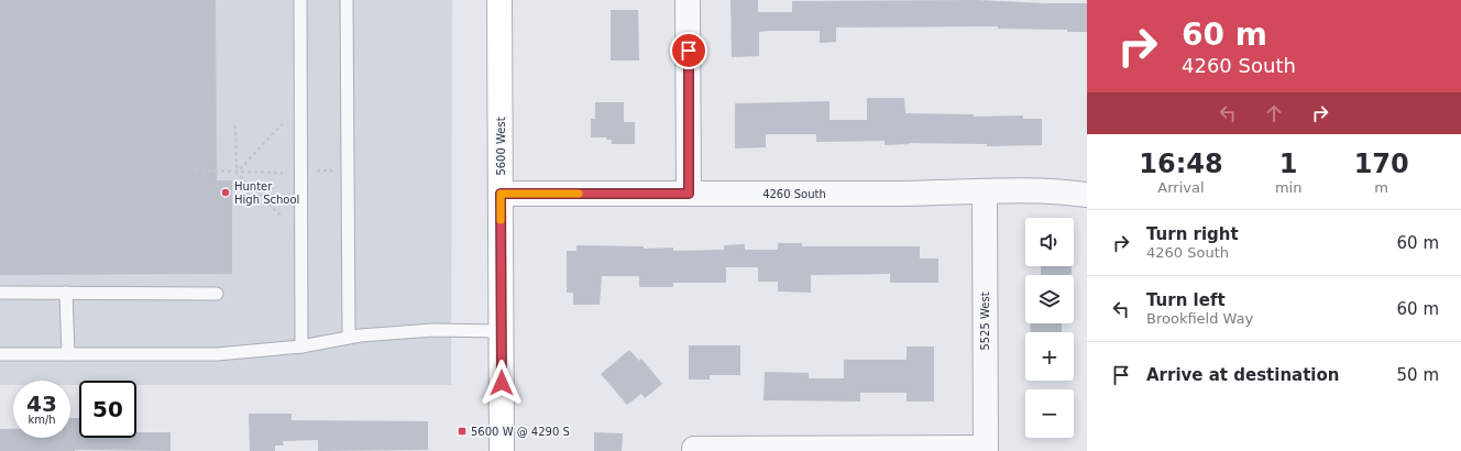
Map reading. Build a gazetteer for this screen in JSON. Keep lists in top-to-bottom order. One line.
{"streets":{"main road":["5600 West"],"street":["4260 South","5525 West"]},"crossings":[["5600 West","4260 South"],["4260 South","5525 West"]],"places":{"other":["Hunter High School"],"transit":["5600 W @ 4290 S"]},"page":{"turn":["60 m","4260 South"],"eta":["16:48","Arrival","1","min","170","m"],"list":[{"name":"Turn right","note":"4260 South","value":"60 m"},{"name":"Turn left","note":"Brookfield Way","value":"60 m"},{"name":"Arrive at destination","value":"50 m"}],"map_buttons":["+","−"],"speed":"43 km/h","limit":"50"}}
